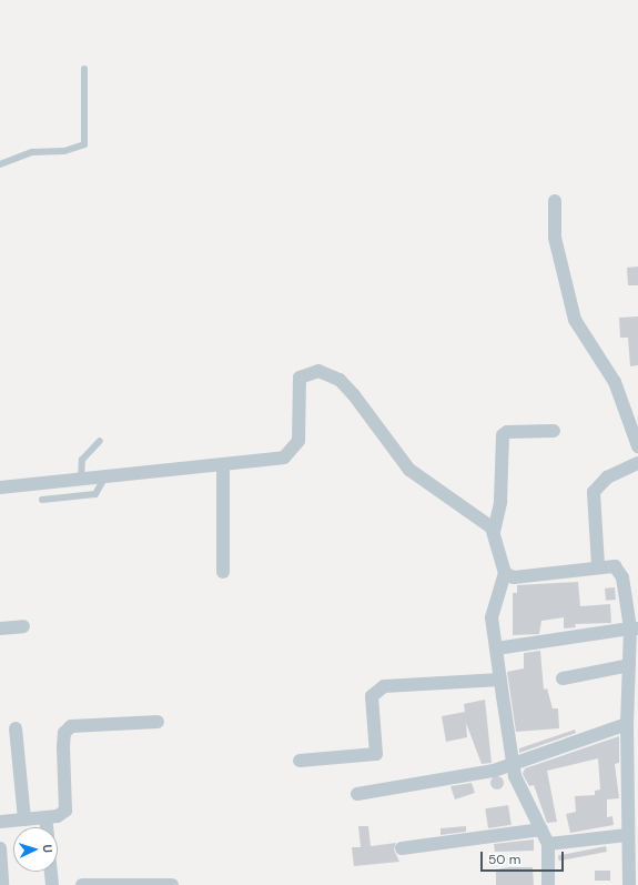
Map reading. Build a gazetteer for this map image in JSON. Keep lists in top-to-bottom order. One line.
{"scale_bar":"50 m","north":"right"}
